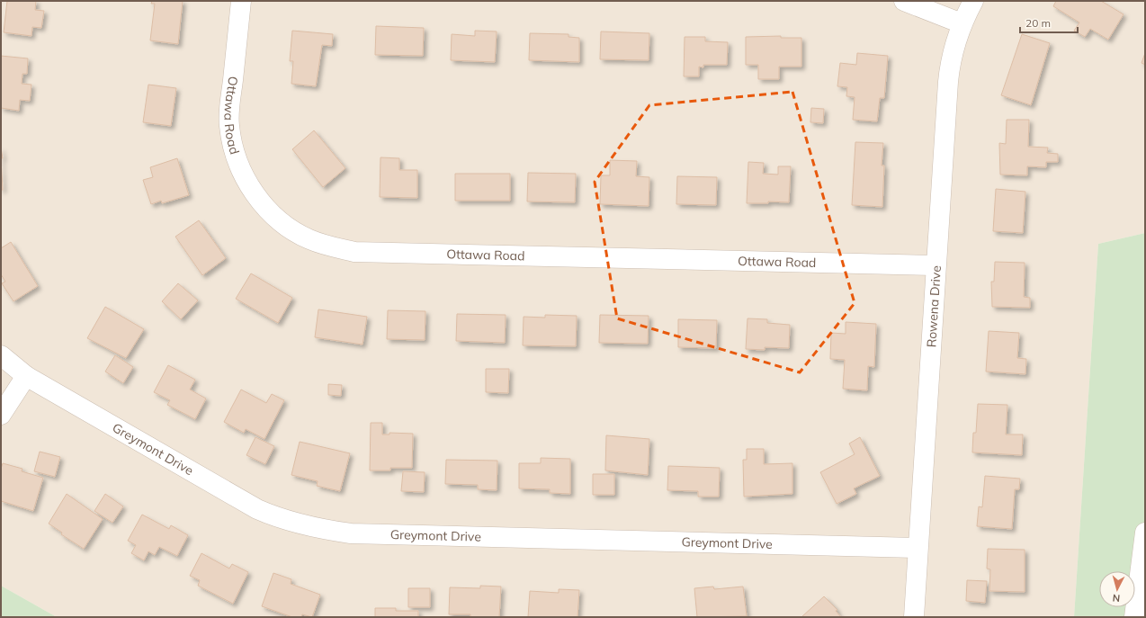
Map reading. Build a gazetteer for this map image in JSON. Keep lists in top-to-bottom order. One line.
{"streets":{"street":["Ottawa Road","Rowena Drive","Greymont Drive"]},"crossings":[["Ottawa Road","Rowena Drive"],["Rowena Drive","Greymont Drive"]],"scale_bar":"20 m","north":"bottom"}
